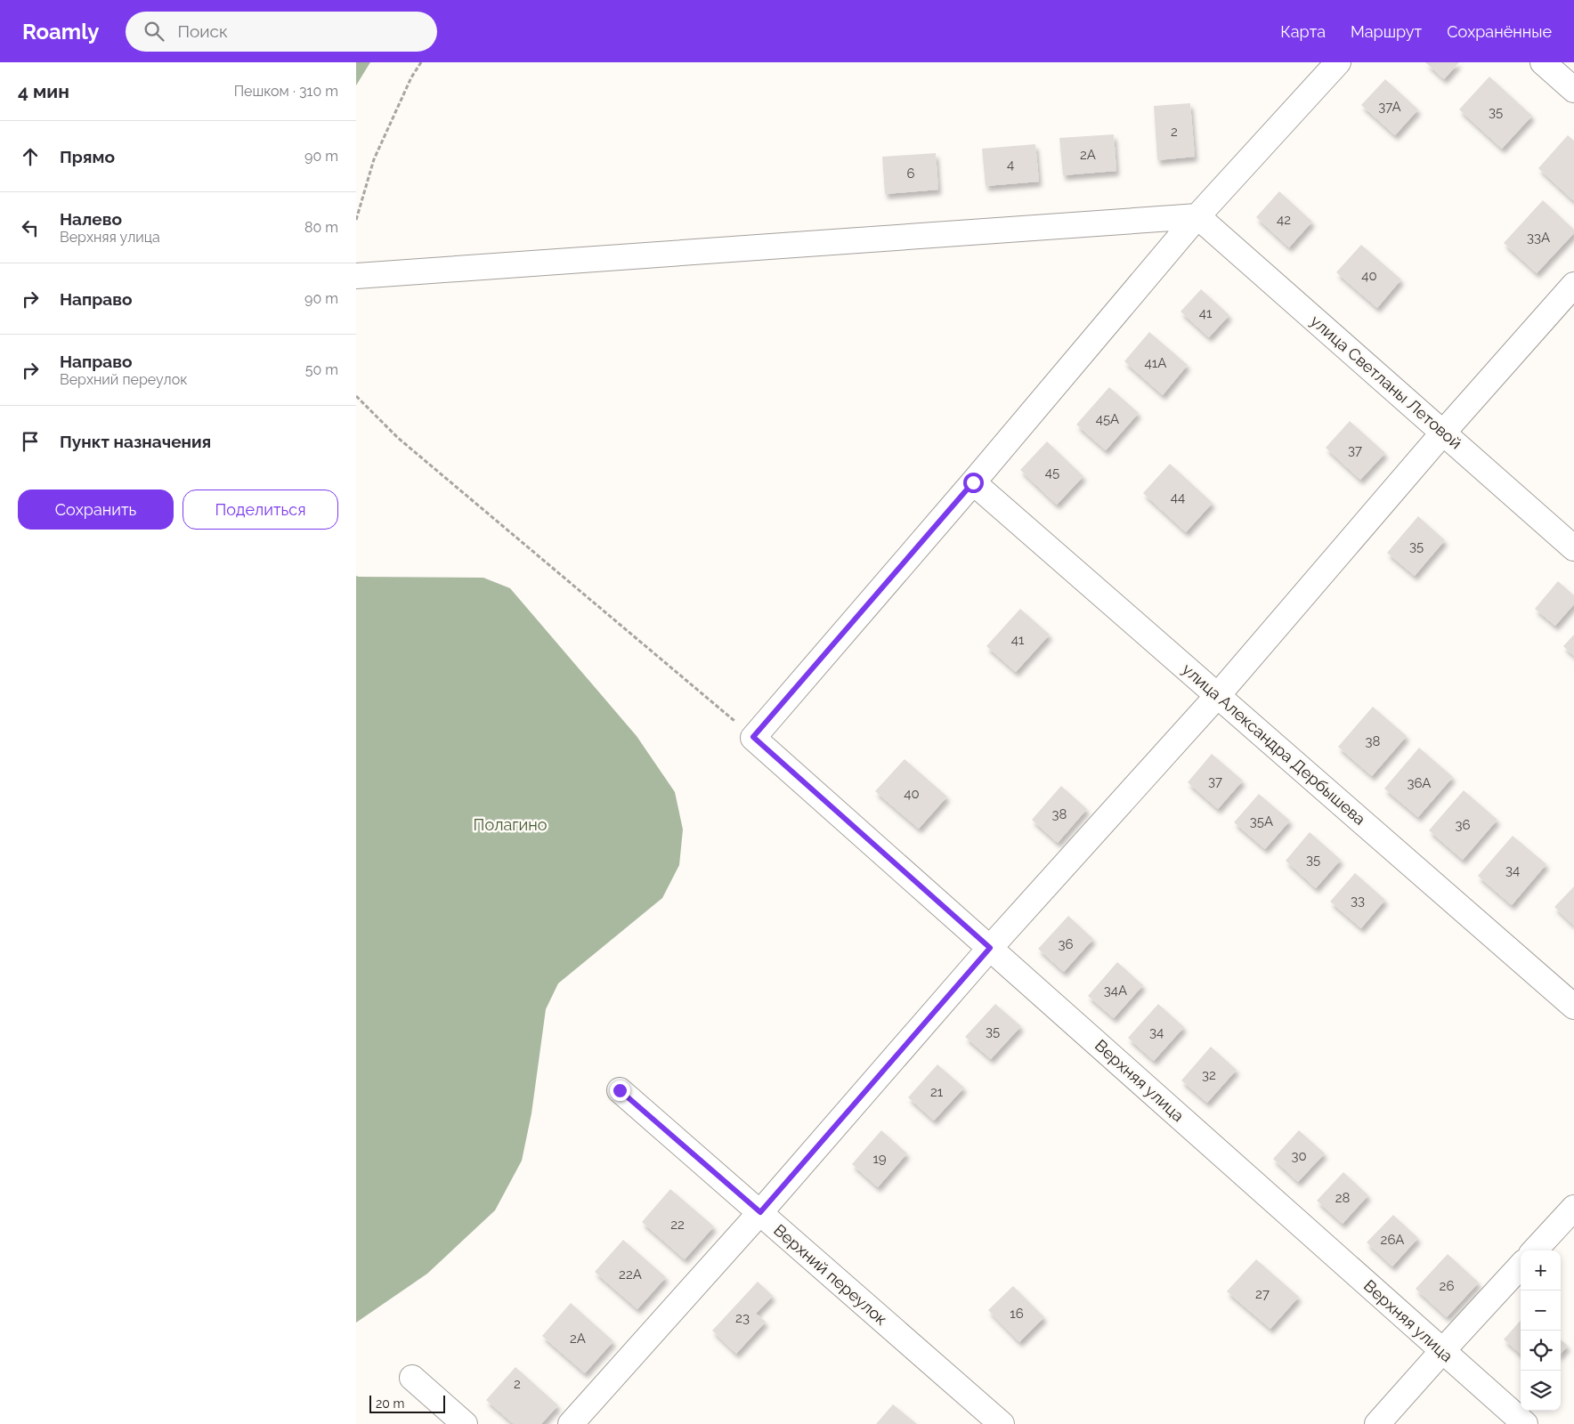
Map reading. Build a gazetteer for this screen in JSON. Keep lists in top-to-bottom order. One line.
{"streets":{"street":["улица Светланы Летовой","улица Александра Дербышева","Верхняя улица","Верхний переулок"]},"parks":["Полагино"],"house_numbers":["37А","35","2","2А","4","6","42","33А","40","41","41А","45А","37","45","44","35","41","38","37","36А","40","38","35А","36","35","34","33","36","34А","35","34","32","21","30","19","28","22","26А","22А","26","27","16","23","2А","2"],"scale_bar":"20 m","page":{"header":"Roamly","search":"Поиск","nav":["Карта","Маршрут","Сохранённые"],"heading":["4 мин","Пешком · 310 m"],"list":[["Прямо","90 m"],["Налево","Верхняя улица","80 m"],["Направо","90 m"],["Направо","Верхний переулок","50 m"],"Пункт назначения"],"buttons":["Сохранить","Поделиться"],"map_buttons":["+","−"],"scale":"20 m"}}
